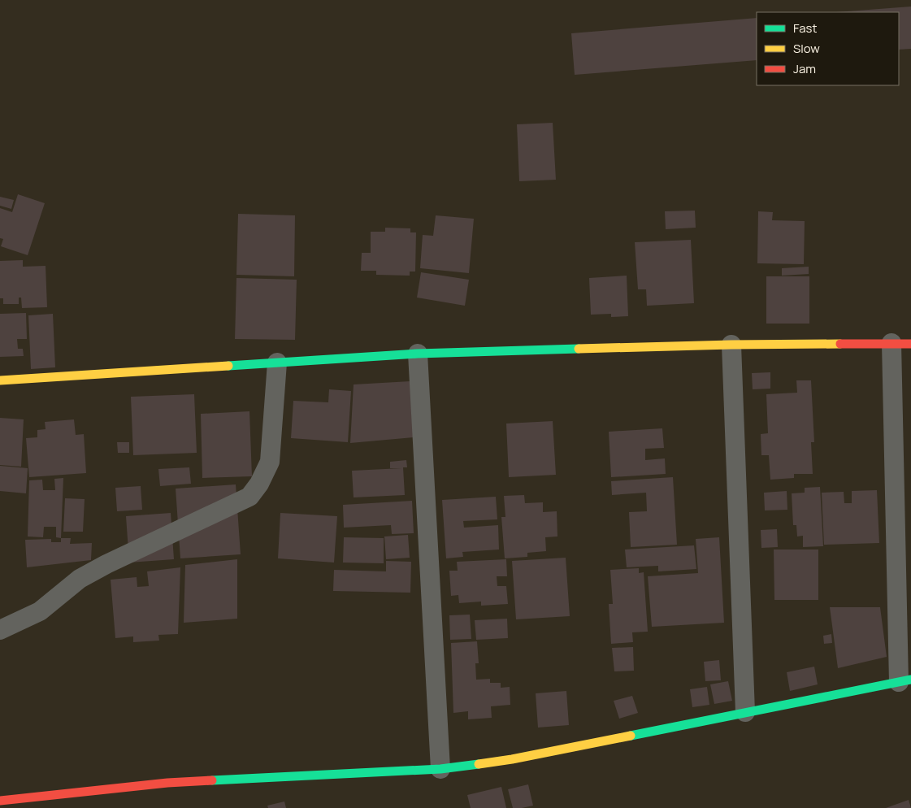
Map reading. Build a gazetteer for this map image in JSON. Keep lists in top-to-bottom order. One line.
{"legend":["Fast","Slow","Jam"]}
